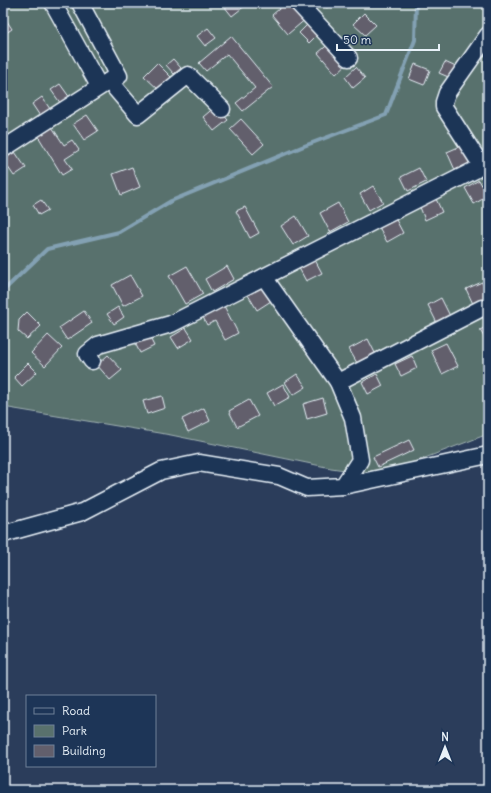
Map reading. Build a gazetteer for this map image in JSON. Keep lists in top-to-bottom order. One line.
{"legend":["Road","Park","Building"],"scale_bar":"50 m","north":"top"}
